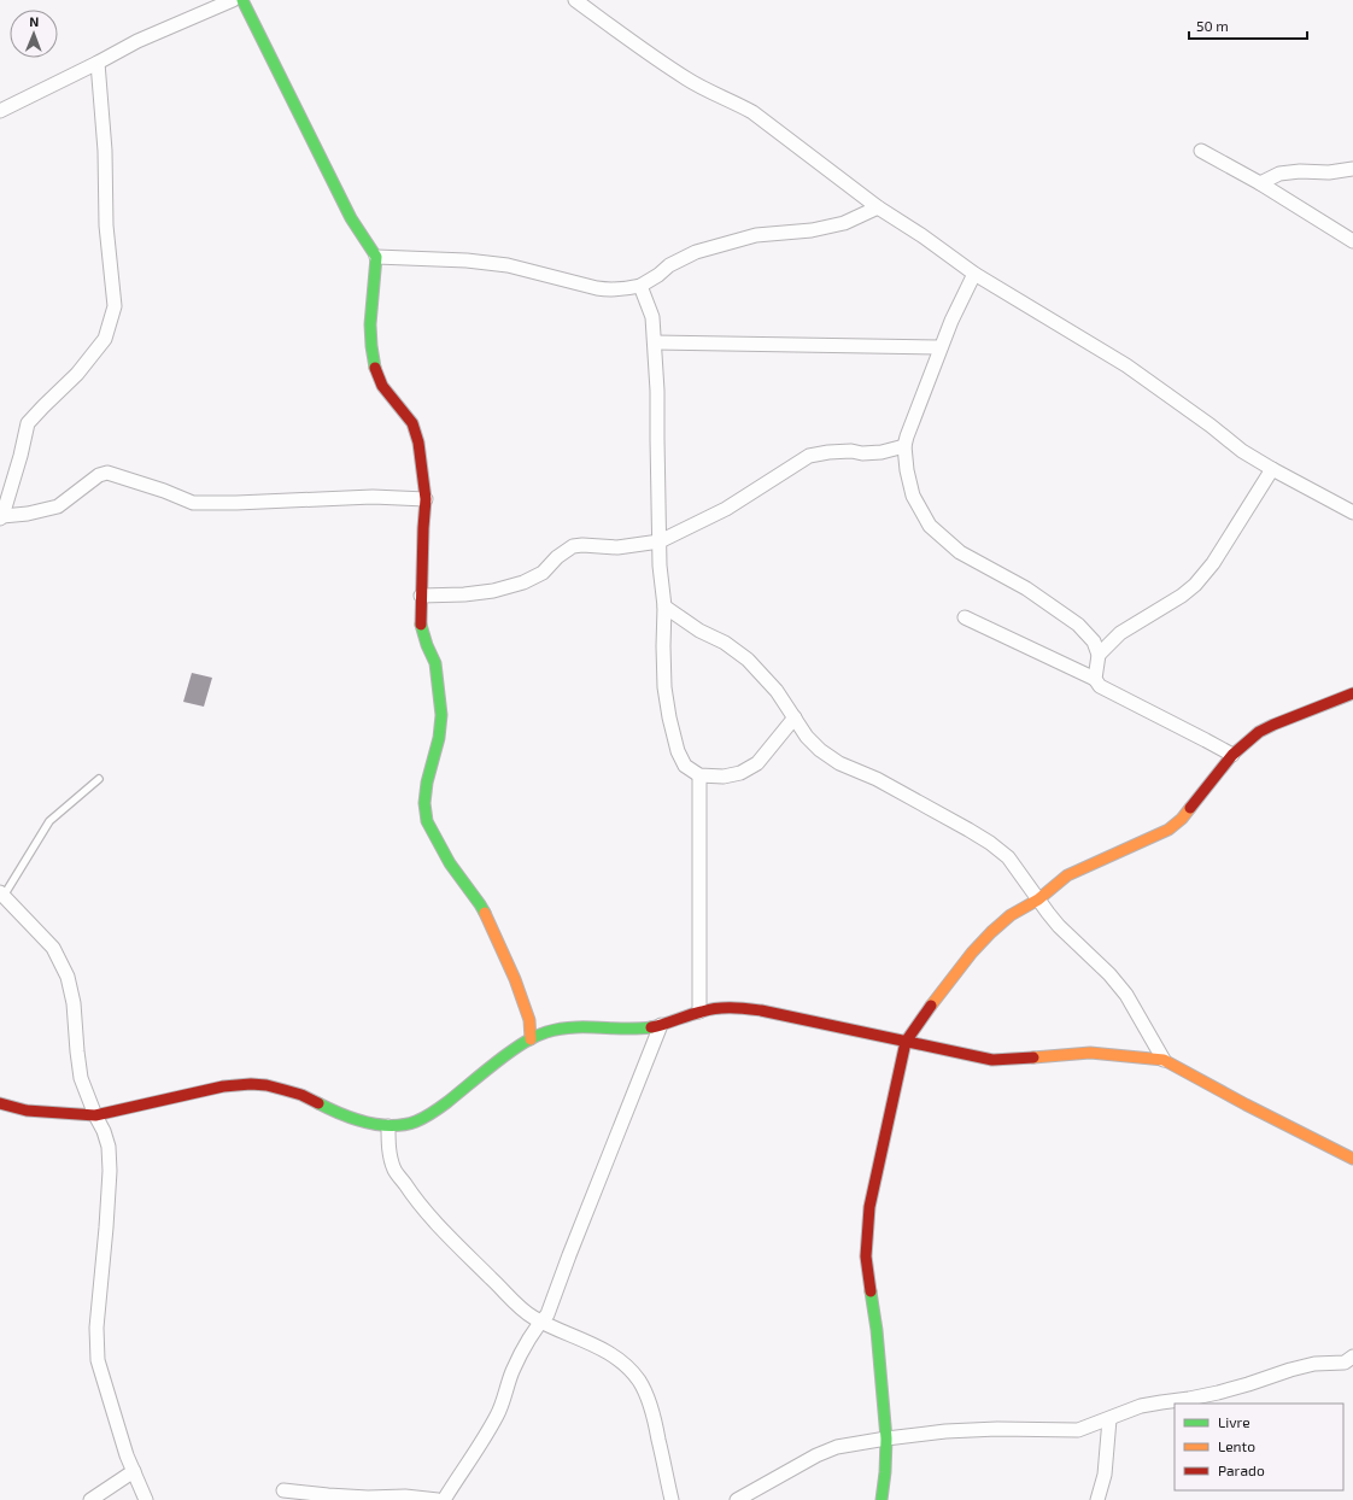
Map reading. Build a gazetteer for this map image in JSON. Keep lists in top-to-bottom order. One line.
{"legend":["Livre","Lento","Parado"],"scale_bar":"50 m","north":"top"}
